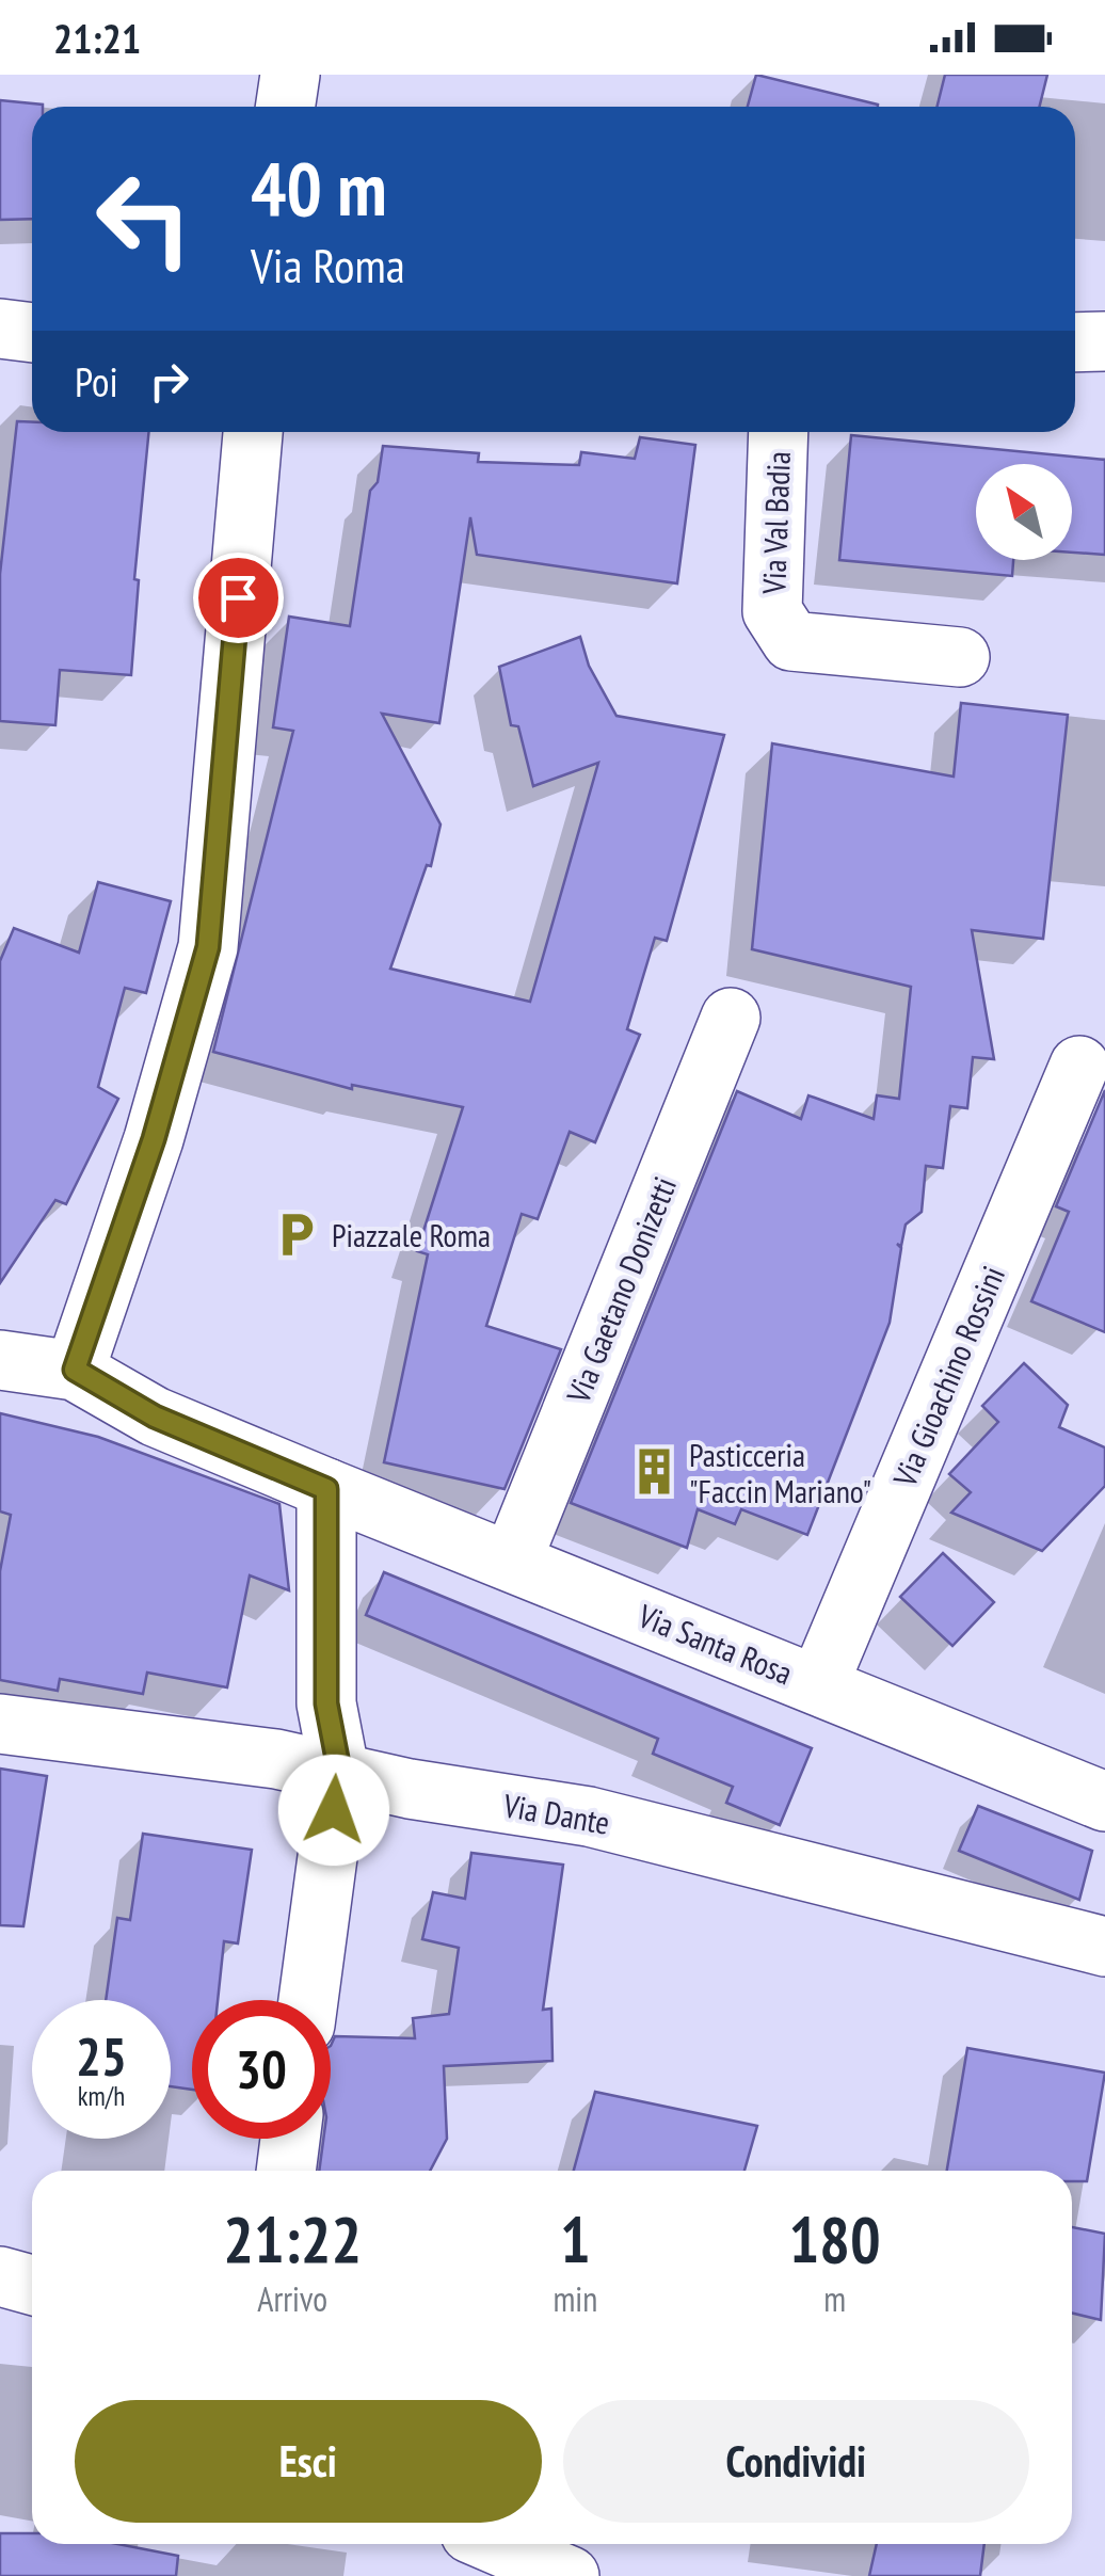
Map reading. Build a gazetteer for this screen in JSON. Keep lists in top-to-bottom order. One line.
{"streets":{"street":["Via Val Badia","Via Gaetano Donizetti","Via Gioachino Rossini","Via Santa Rosa","Via Dante"]},"crossings":[["Via Gaetano Donizetti","Via Santa Rosa"],["Via Gioachino Rossini","Via Santa Rosa"]],"places":{"parking":["Piazzale Roma"],"building":["Pasticceria \"Faccin Mariano\""]},"north":"top left","page":{"status":"21:21","turn":["40 m","Via Roma"],"then":"Poi","speed":"25 km/h","limit":"30","eta":["21:22","Arrivo","1","min","180","m"],"buttons":["Esci","Condividi"]}}
